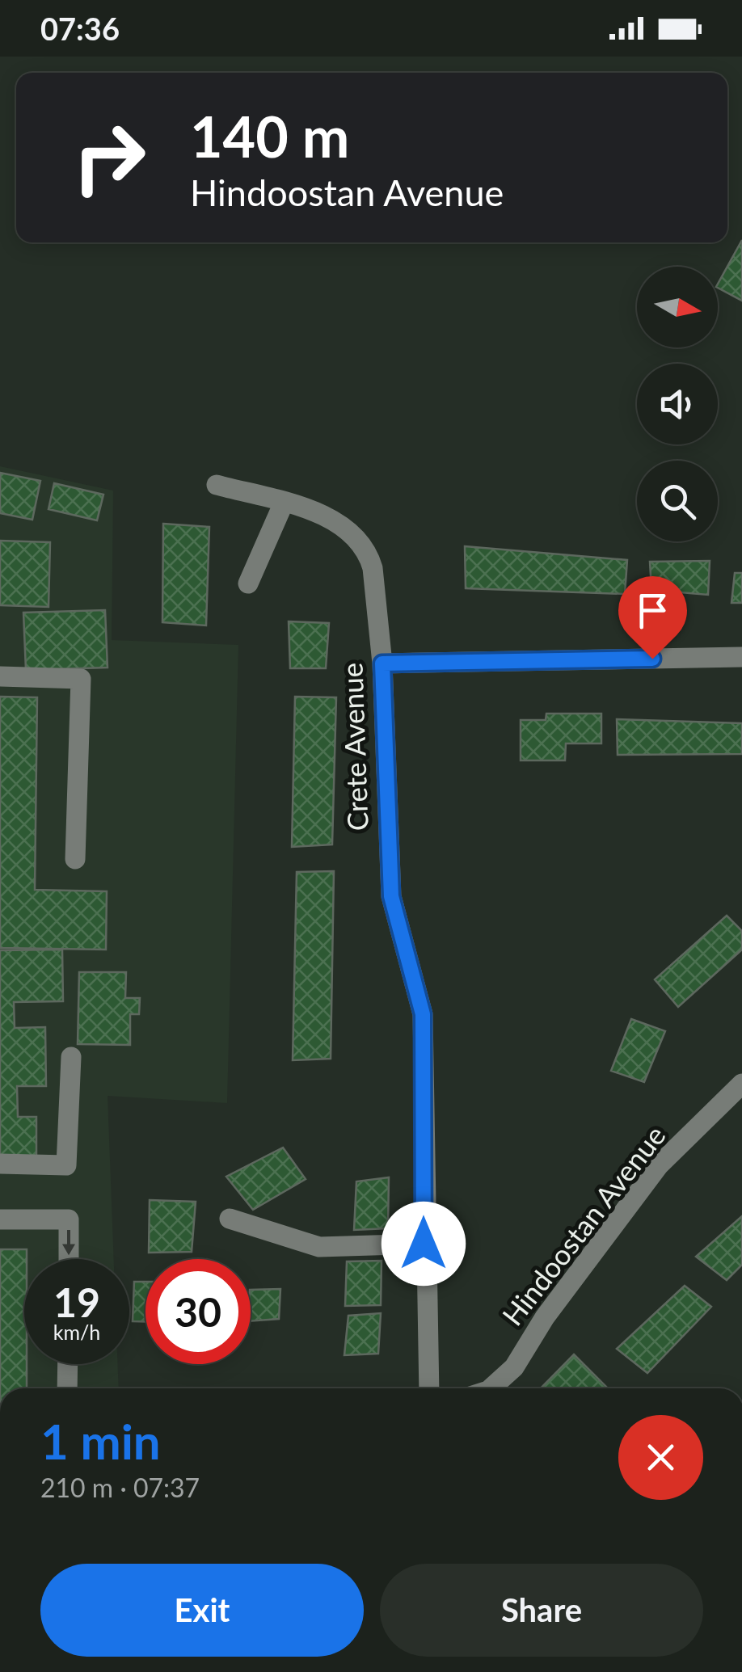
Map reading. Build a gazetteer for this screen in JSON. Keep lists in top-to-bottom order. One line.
{"streets":{"street":["Crete Avenue","Hindoostan Avenue"]},"north":"right","page":{"status":"07:36","turn":["140 m","Hindoostan Avenue"],"speed":"19 km/h","limit":"30","heading":["1 min","210 m · 07:37"],"buttons":["Exit","Share"]}}
